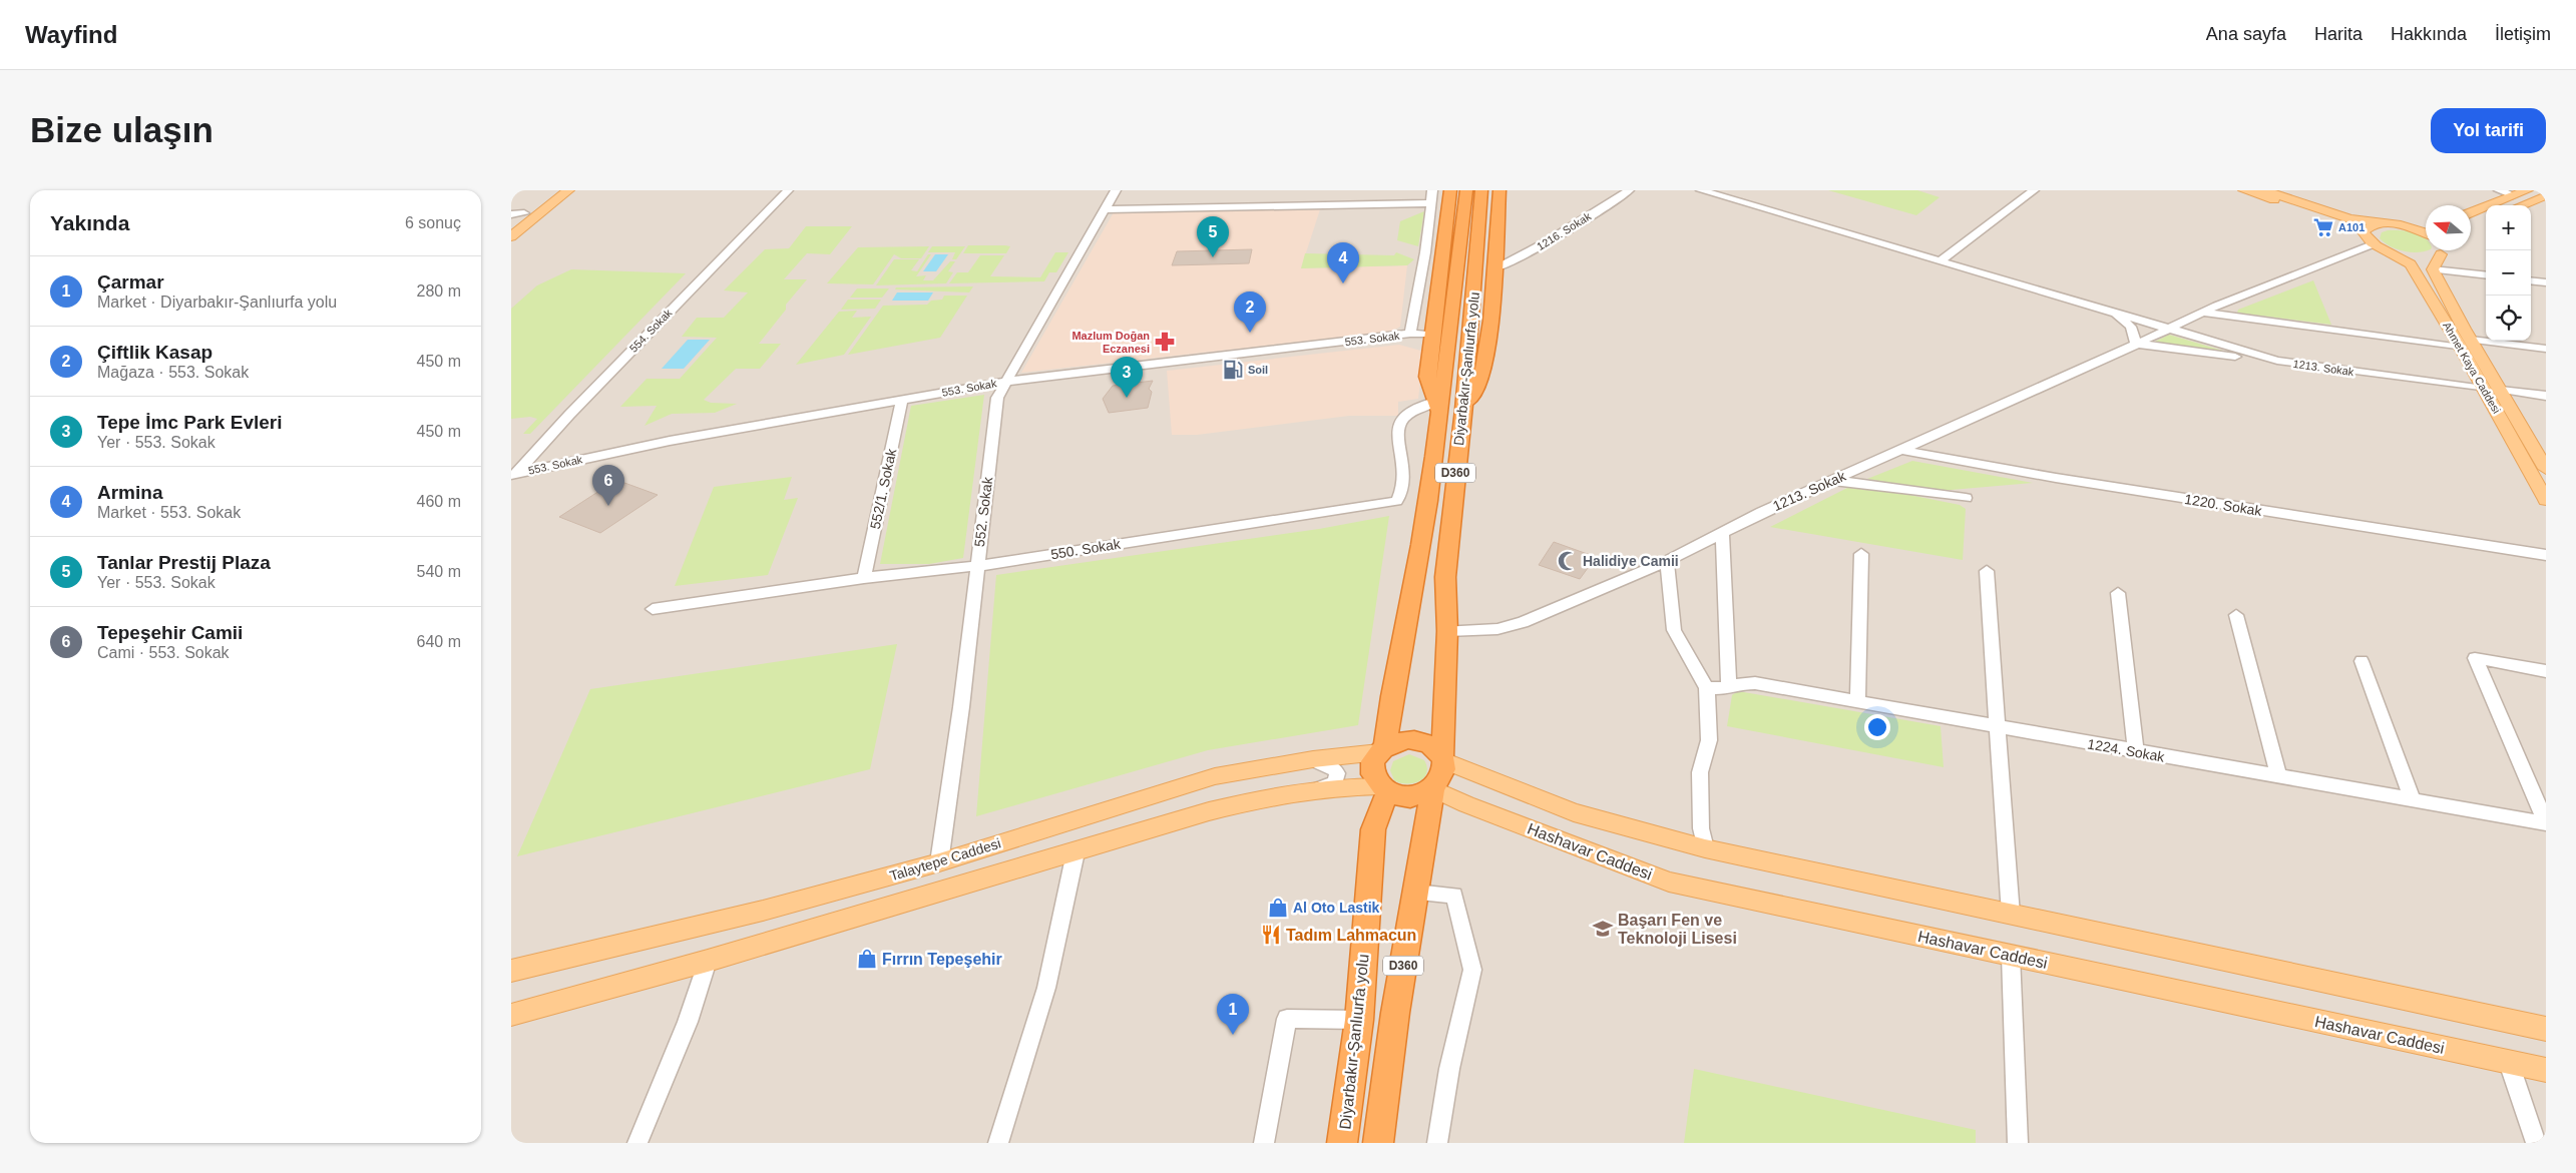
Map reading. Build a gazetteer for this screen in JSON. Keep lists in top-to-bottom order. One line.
{"streets":{"highway":["Diyarbakır-Şanlıurfa yolu","D360"],"main road":["Ahmet Kaya Caddesi","Hashavar Caddesi","Talaytepe Caddesi"],"street":["1216. Sokak","554. Sokak","553. Sokak","1213. Sokak","552/1. Sokak","1220. Sokak","552. Sokak","550. Sokak","1224. Sokak"]},"crossings":[["554. Sokak","553. Sokak"],["553. Sokak","552/1. Sokak"],["553. Sokak","552. Sokak"],["1213. Sokak","Ahmet Kaya Caddesi"],["1213. Sokak","Diyarbakır-Şanlıurfa yolu"],["1213. Sokak","1220. Sokak"],["Diyarbakır-Şanlıurfa yolu","D360"],["Diyarbakır-Şanlıurfa yolu","550. Sokak"],["Diyarbakır-Şanlıurfa yolu","Hashavar Caddesi"],["Diyarbakır-Şanlıurfa yolu","Talaytepe Caddesi"],["D360","Hashavar Caddesi"],["D360","Talaytepe Caddesi"],["552/1. Sokak","550. Sokak"],["552. Sokak","550. Sokak"],["552. Sokak","Talaytepe Caddesi"],["Hashavar Caddesi","Talaytepe Caddesi"]],"places":{"supermarket":["A101"],"pharmacy":["Mazlum Doğan Eczanesi"],"fuel station":["Soil"],"mosque":["Halidiye Camii"],"shop":["Al Oto Lastik","Fırrın Tepeşehir"],"school or university":["Başarı Fen ve Teknoloji Lisesi"],"restaurant":["Tadım Lahmacun"]},"north":"left","page":{"header":"Wayfind","nav":["Ana sayfa","Harita","Hakkında","İletişim"],"buttons":"Yol tarifi","title":"Bize ulaşın","heading":["Yakında","6 sonuç"],"map_buttons":["+","−"],"pins":["5","4","2","3","6","1"],"list":[{"mark":"1","name":"Çarmar","note":"Market · Diyarbakır-Şanlıurfa yolu","value":"280 m"},{"mark":"2","name":"Çiftlik Kasap","note":"Mağaza · 553. Sokak","value":"450 m"},{"mark":"3","name":"Tepe İmc Park Evleri","note":"Yer · 553. Sokak","value":"450 m"},{"mark":"4","name":"Armina","note":"Market · 553. Sokak","value":"460 m"},{"mark":"5","name":"Tanlar Prestij Plaza","note":"Yer · 553. Sokak","value":"540 m"},{"mark":"6","name":"Tepeşehir Camii","note":"Cami · 553. Sokak","value":"640 m"}]}}
